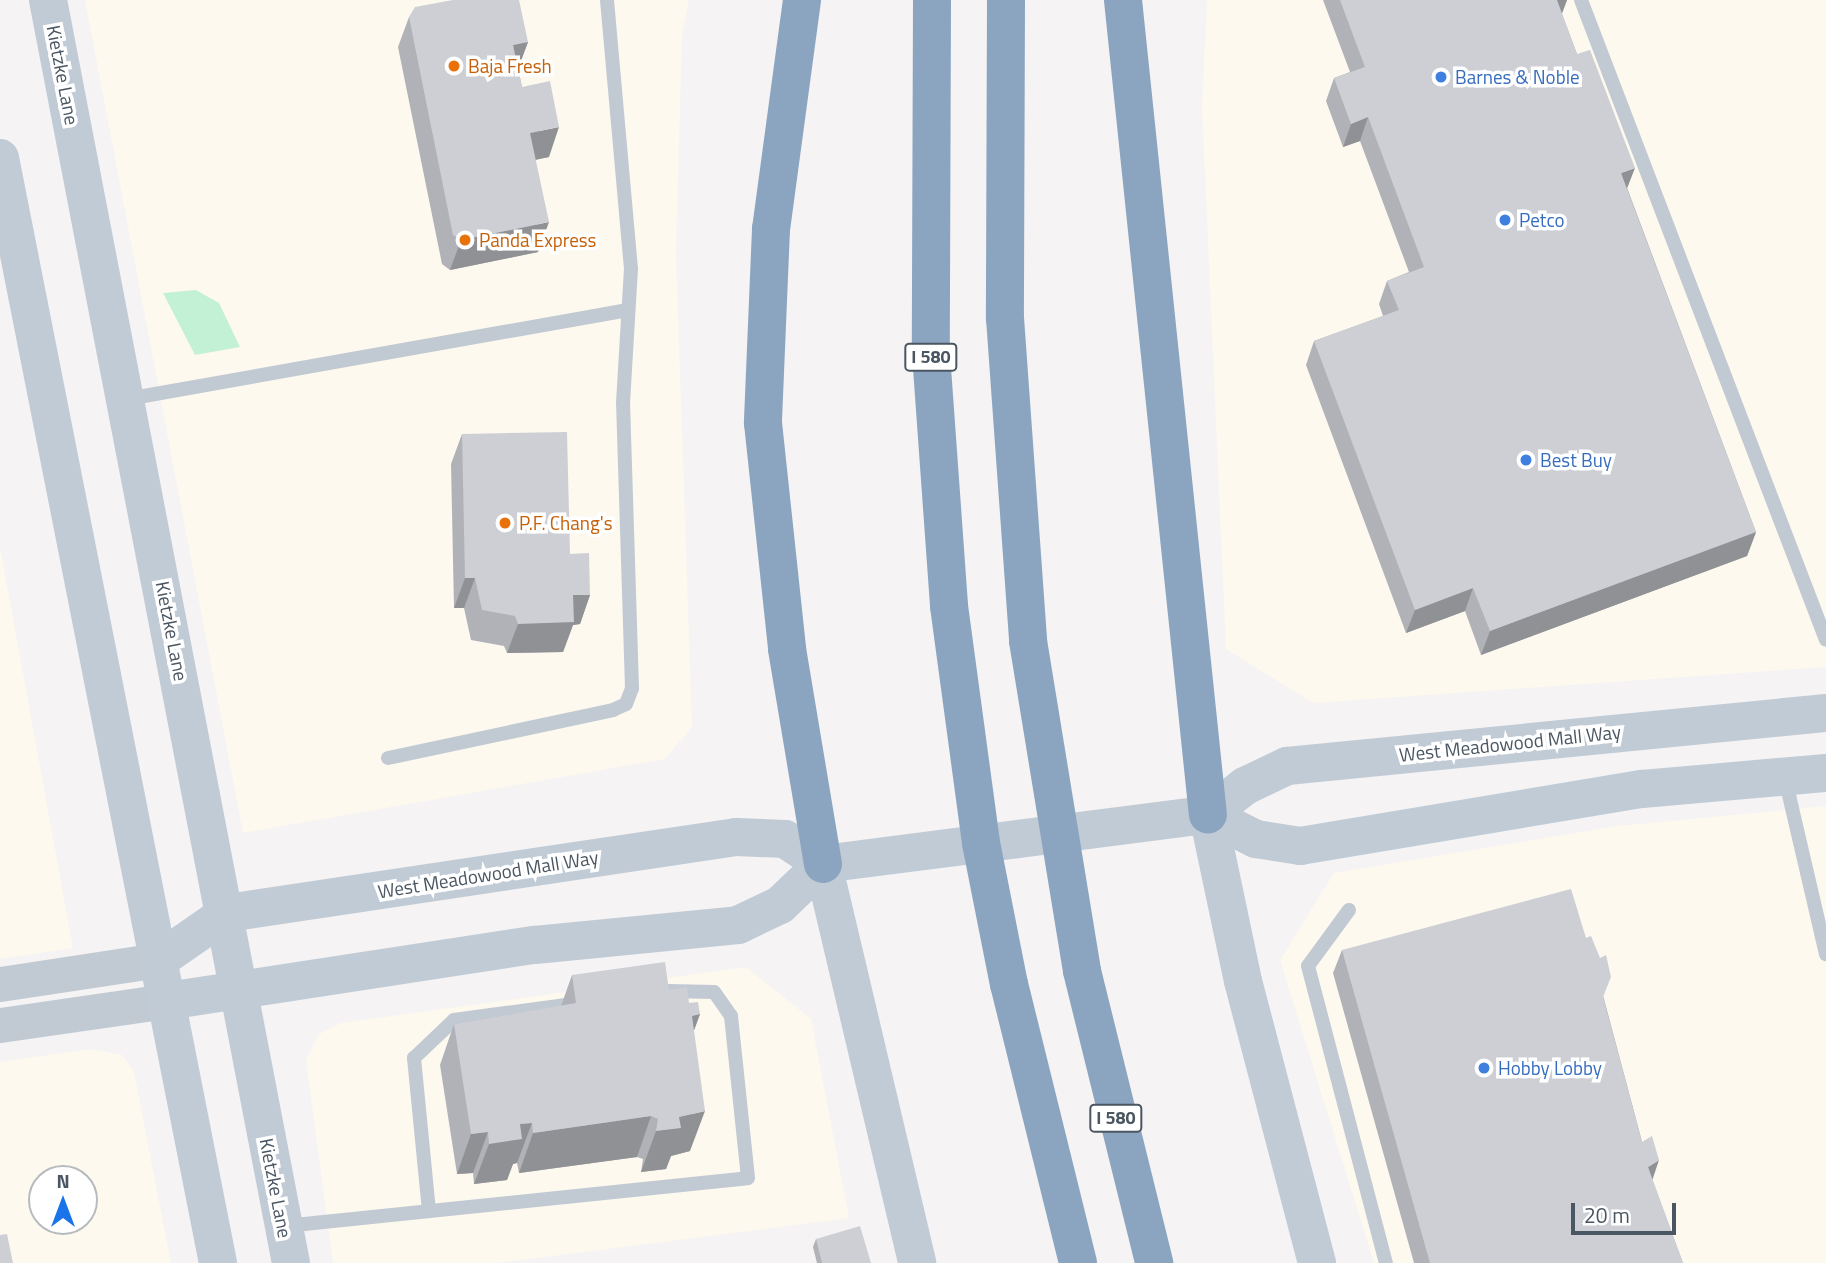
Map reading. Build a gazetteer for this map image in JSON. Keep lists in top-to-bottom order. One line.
{"streets":{"highway":["I 580"],"main road":["Kietzke Lane","West Meadowood Mall Way"]},"crossings":[["Kietzke Lane","West Meadowood Mall Way"]],"places":["Baja Fresh","Barnes & Noble","Petco","Panda Express","Best Buy","P.F. Chang's","Hobby Lobby"],"scale_bar":"20 m","north":"top"}
